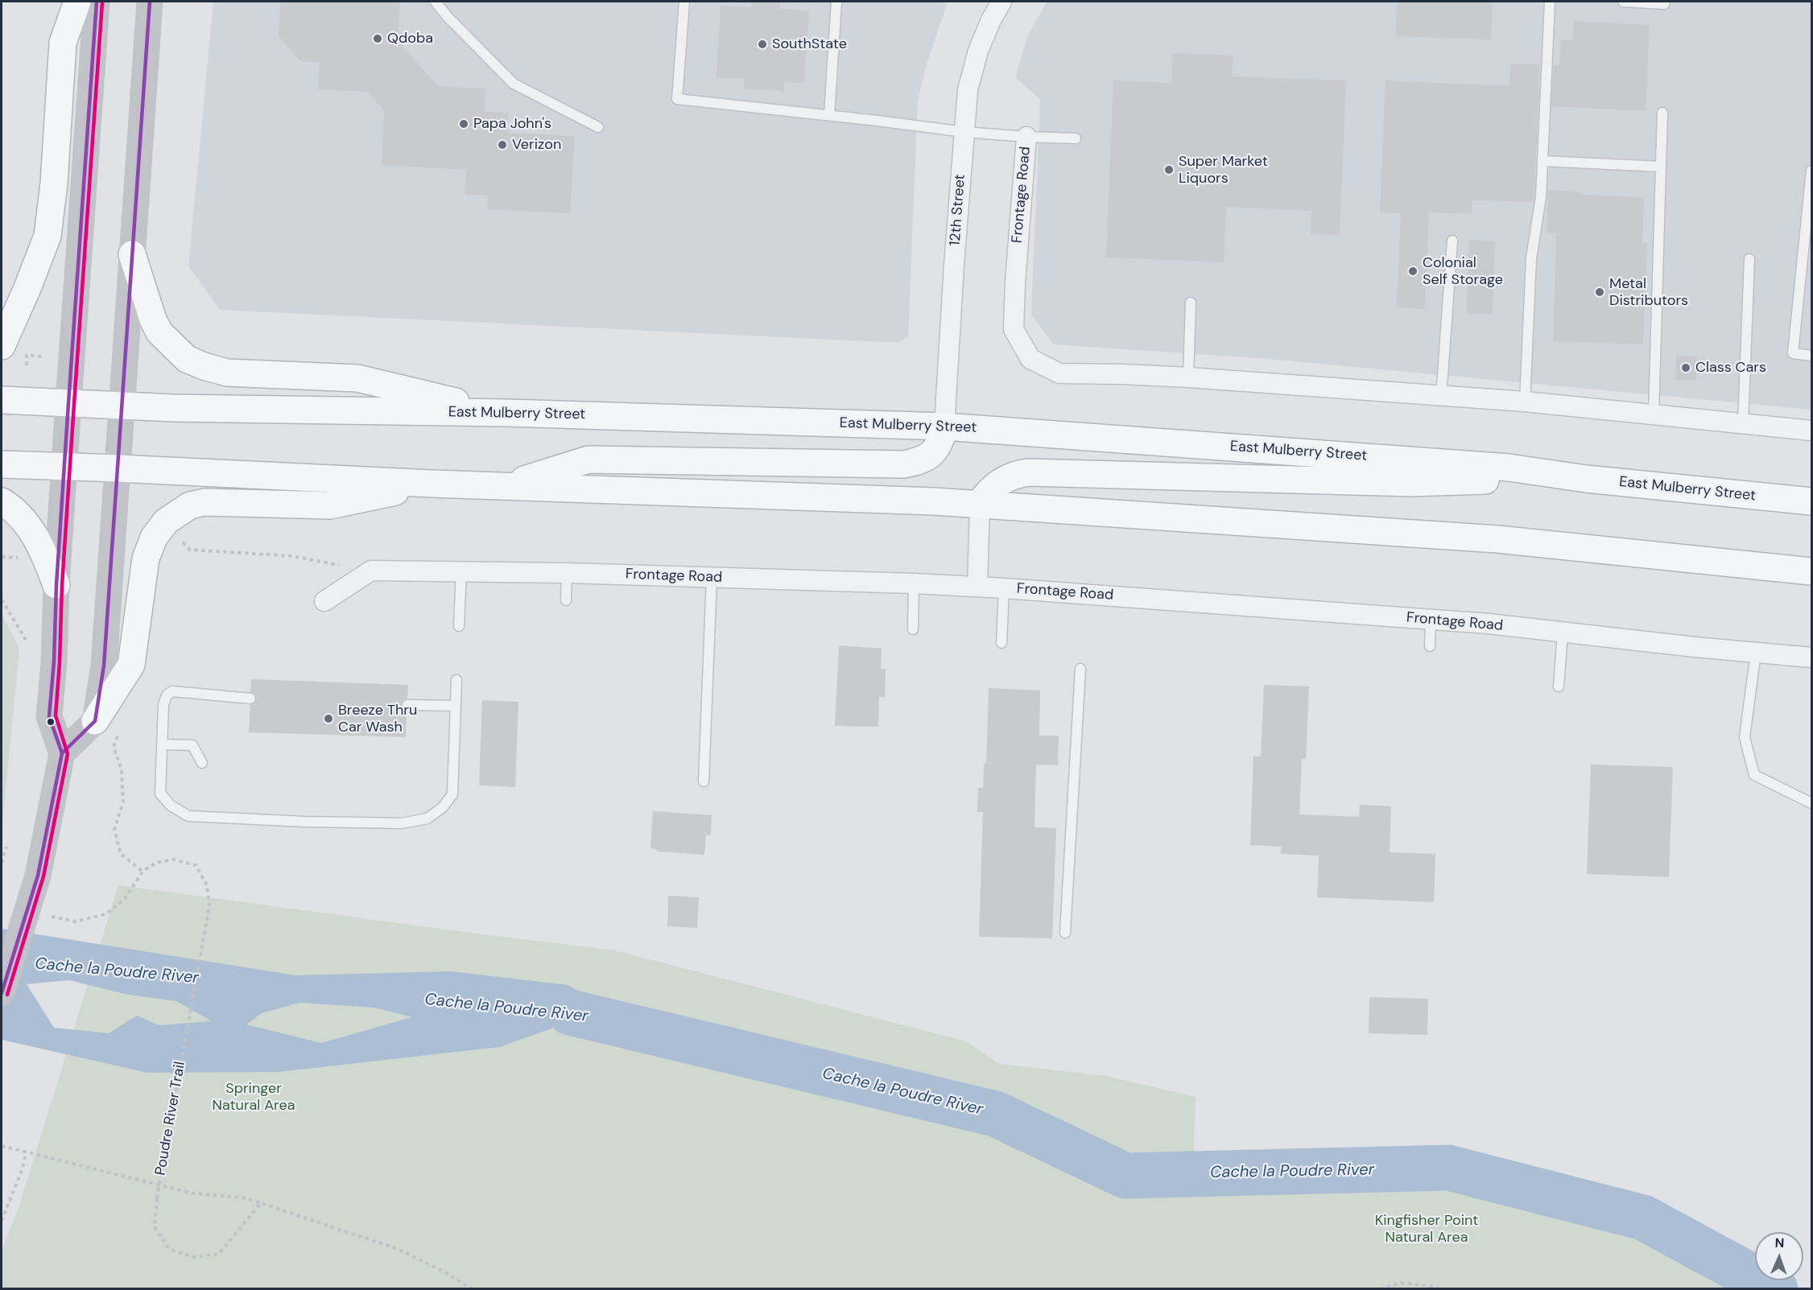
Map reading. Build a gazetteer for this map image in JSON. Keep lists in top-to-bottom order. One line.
{"streets":{"highway":["East Mulberry Street"],"street":["Frontage Road","12th Street"],"path":["Poudre River Trail"]},"crossings":[["12th Street","East Mulberry Street"]],"water":["Cache la Poudre River"],"parks":["Springer Natural Area","Kingfisher Point Natural Area"],"places":["Qdoba","SouthState","Papa John's","Verizon","Super Market Liquors","Colonial Self Storage","Metal Distributors","Class Cars","Breeze Thru Car Wash"],"north":"top"}
